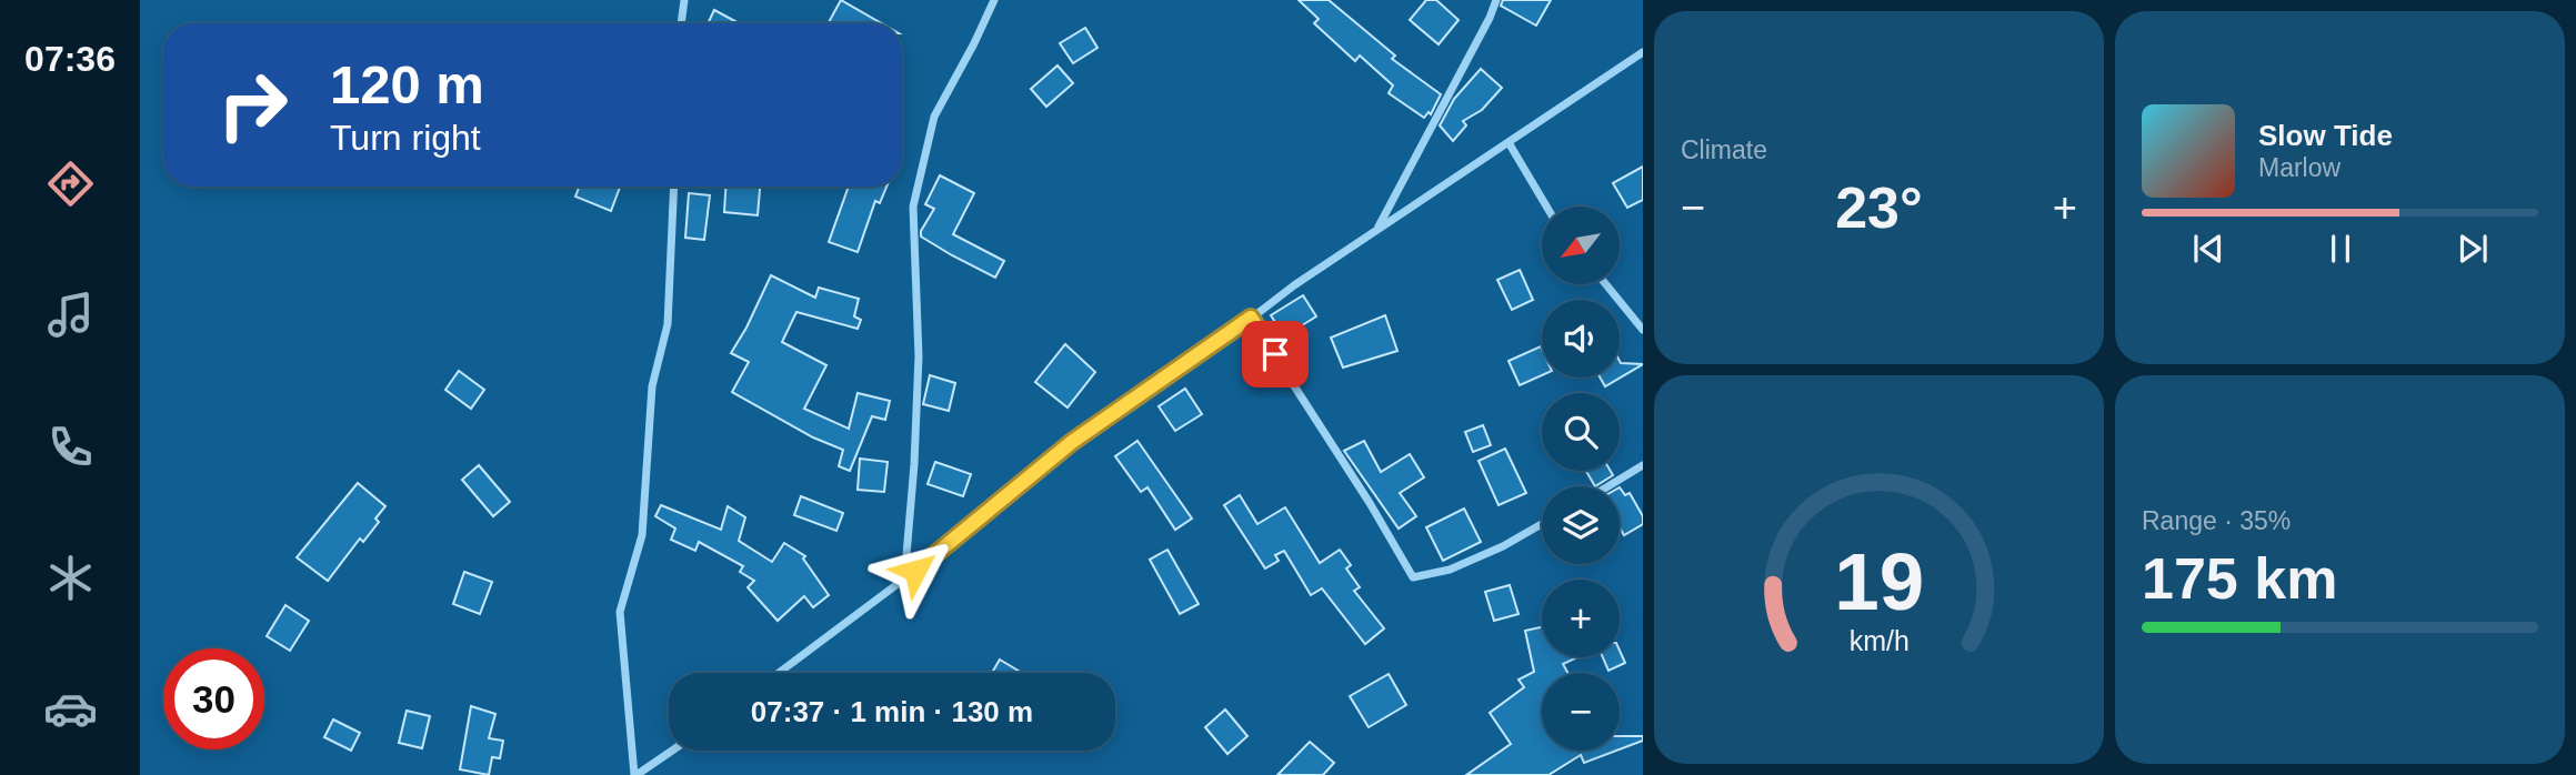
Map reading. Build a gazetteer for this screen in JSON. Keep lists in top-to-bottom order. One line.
{"north":"bottom left","page":{"tabs":"07:36","tile":["Climate",["Range · 35%","175 km"]],"turn":["120 m","Turn right"],"song":["Slow Tide","Marlow"],"heat":["−","23°","+"],"map_buttons":["+","−"],"limit":"30","trip":"07:37 · 1 min · 130 m","gauge":["19","km/h"]}}
